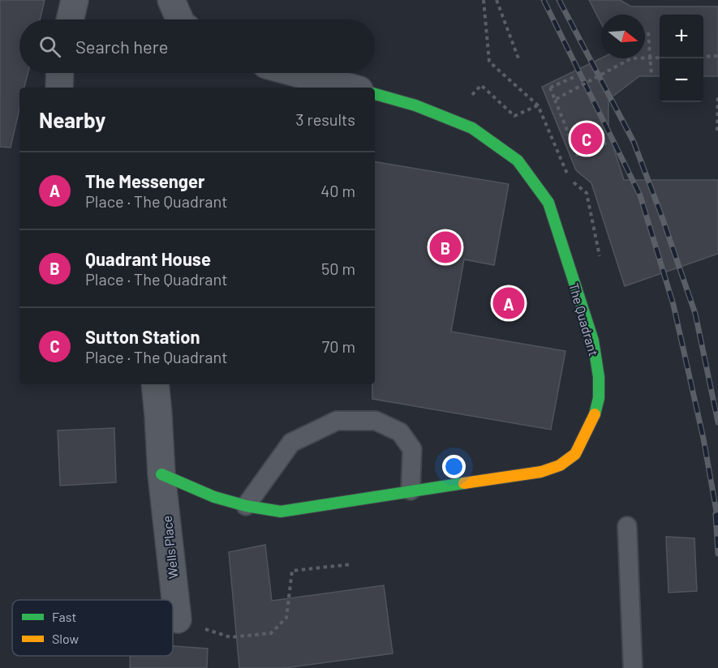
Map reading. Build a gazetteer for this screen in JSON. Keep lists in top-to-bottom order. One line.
{"streets":{"street":["The Quadrant","Wells Place"]},"crossings":[["The Quadrant","Wells Place"]],"legend":["Fast","Slow"],"north":"right","page":{"map_buttons":["+","−"],"search":"Search here","heading":["Nearby","3 results"],"pins":["C","B","A"],"list":[{"mark":"A","name":"The Messenger","note":"Place · The Quadrant","value":"40 m"},{"mark":"B","name":"Quadrant House","note":"Place · The Quadrant","value":"50 m"},{"mark":"C","name":"Sutton Station","note":"Place · The Quadrant","value":"70 m"}]}}
